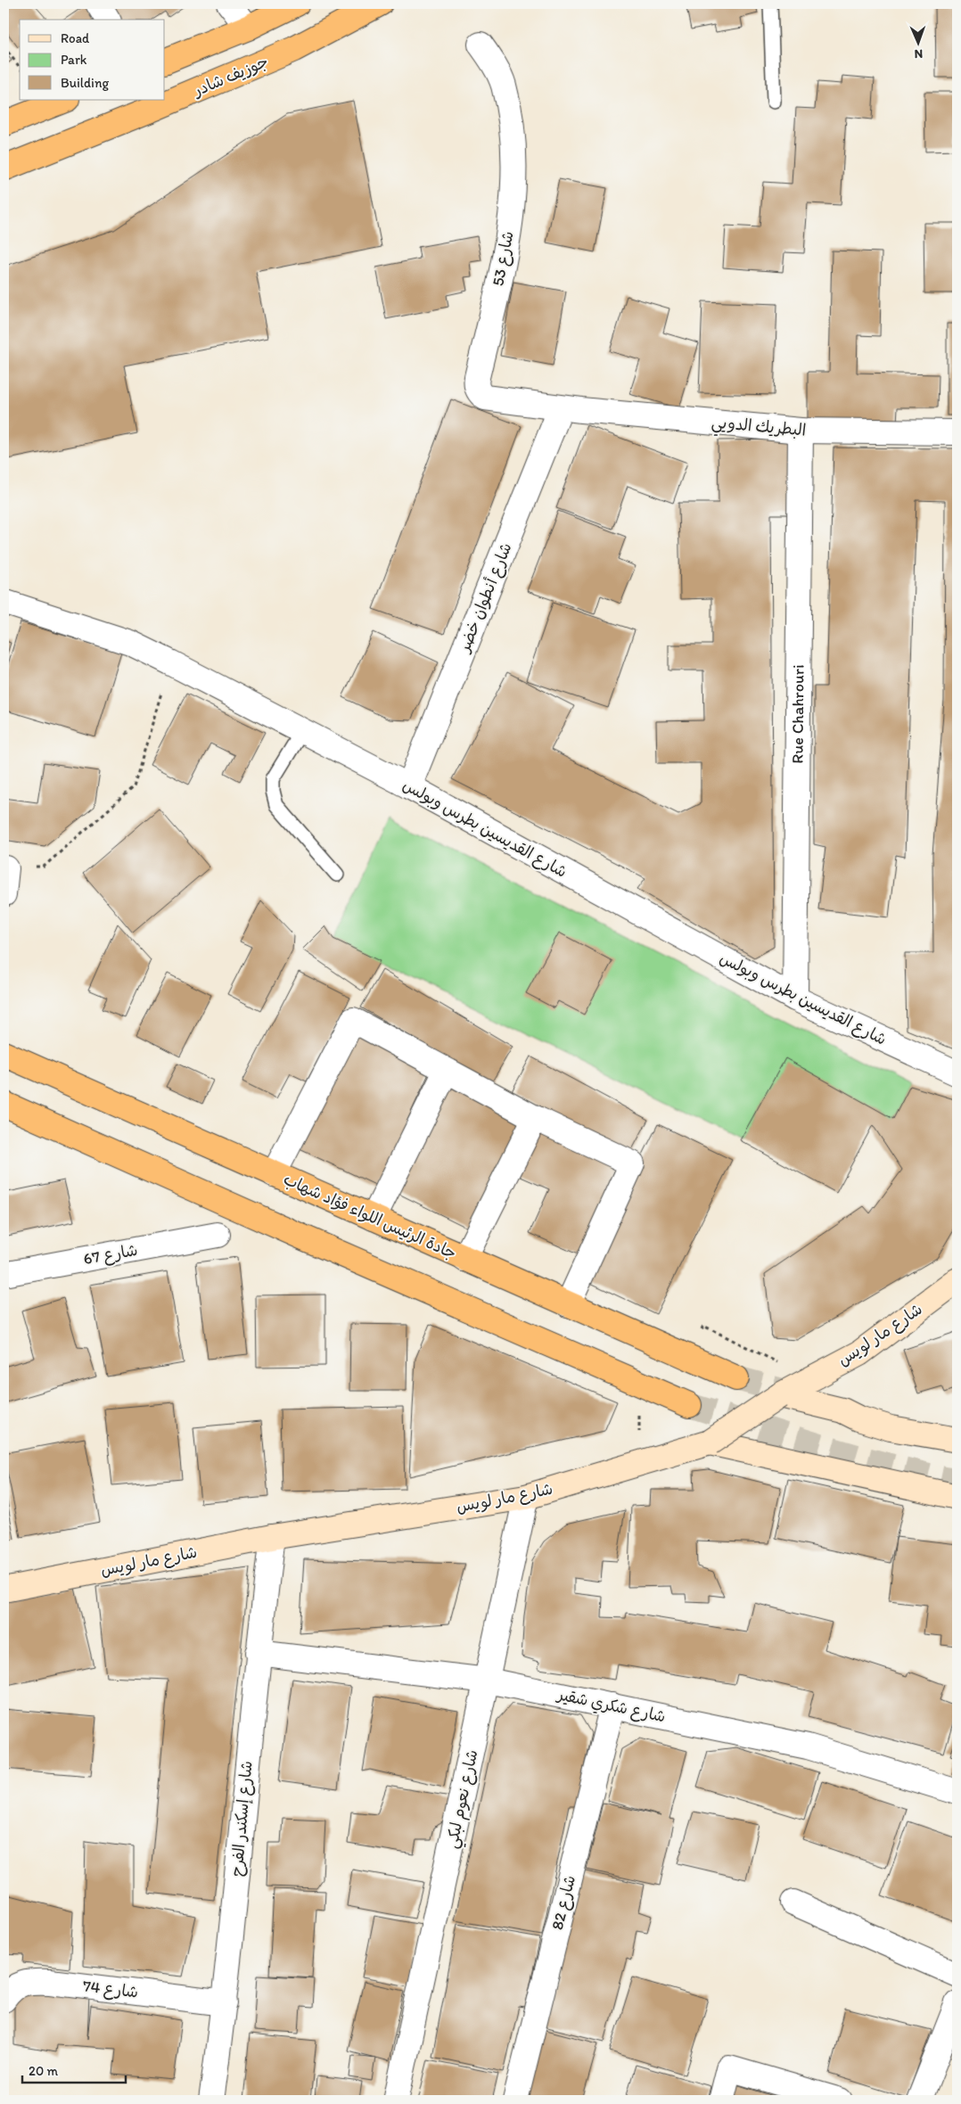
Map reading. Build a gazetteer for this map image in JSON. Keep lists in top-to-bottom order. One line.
{"streets":{"highway":["جوزيف شادر","جادة الرئيس اللواء فؤاد شهاب"],"street":["شارع 53","البطريك الدويي","شارع أنطوان خضر","Rue Chahrouri","شارع القديسين بطرس وبولس","شارع 67","شارع مار لويس","شارع شكري شقير","شارع نعوم لبكي","شارع إسكندر الفرح","شارع 82","شارع 74"]},"crossings":[["شارع 53","البطريك الدويي"],["شارع 53","شارع أنطوان خضر"],["البطريك الدويي","شارع أنطوان خضر"],["البطريك الدويي","Rue Chahrouri"],["شارع أنطوان خضر","شارع القديسين بطرس وبولس"],["Rue Chahrouri","شارع القديسين بطرس وبولس"],["شارع مار لويس","شارع نعوم لبكي"],["شارع مار لويس","شارع إسكندر الفرح"],["شارع شكري شقير","شارع نعوم لبكي"],["شارع شكري شقير","شارع إسكندر الفرح"],["شارع شكري شقير","شارع 82"],["شارع إسكندر الفرح","شارع 74"]],"legend":["Road","Park","Building"],"scale_bar":"20 m","north":"bottom"}
